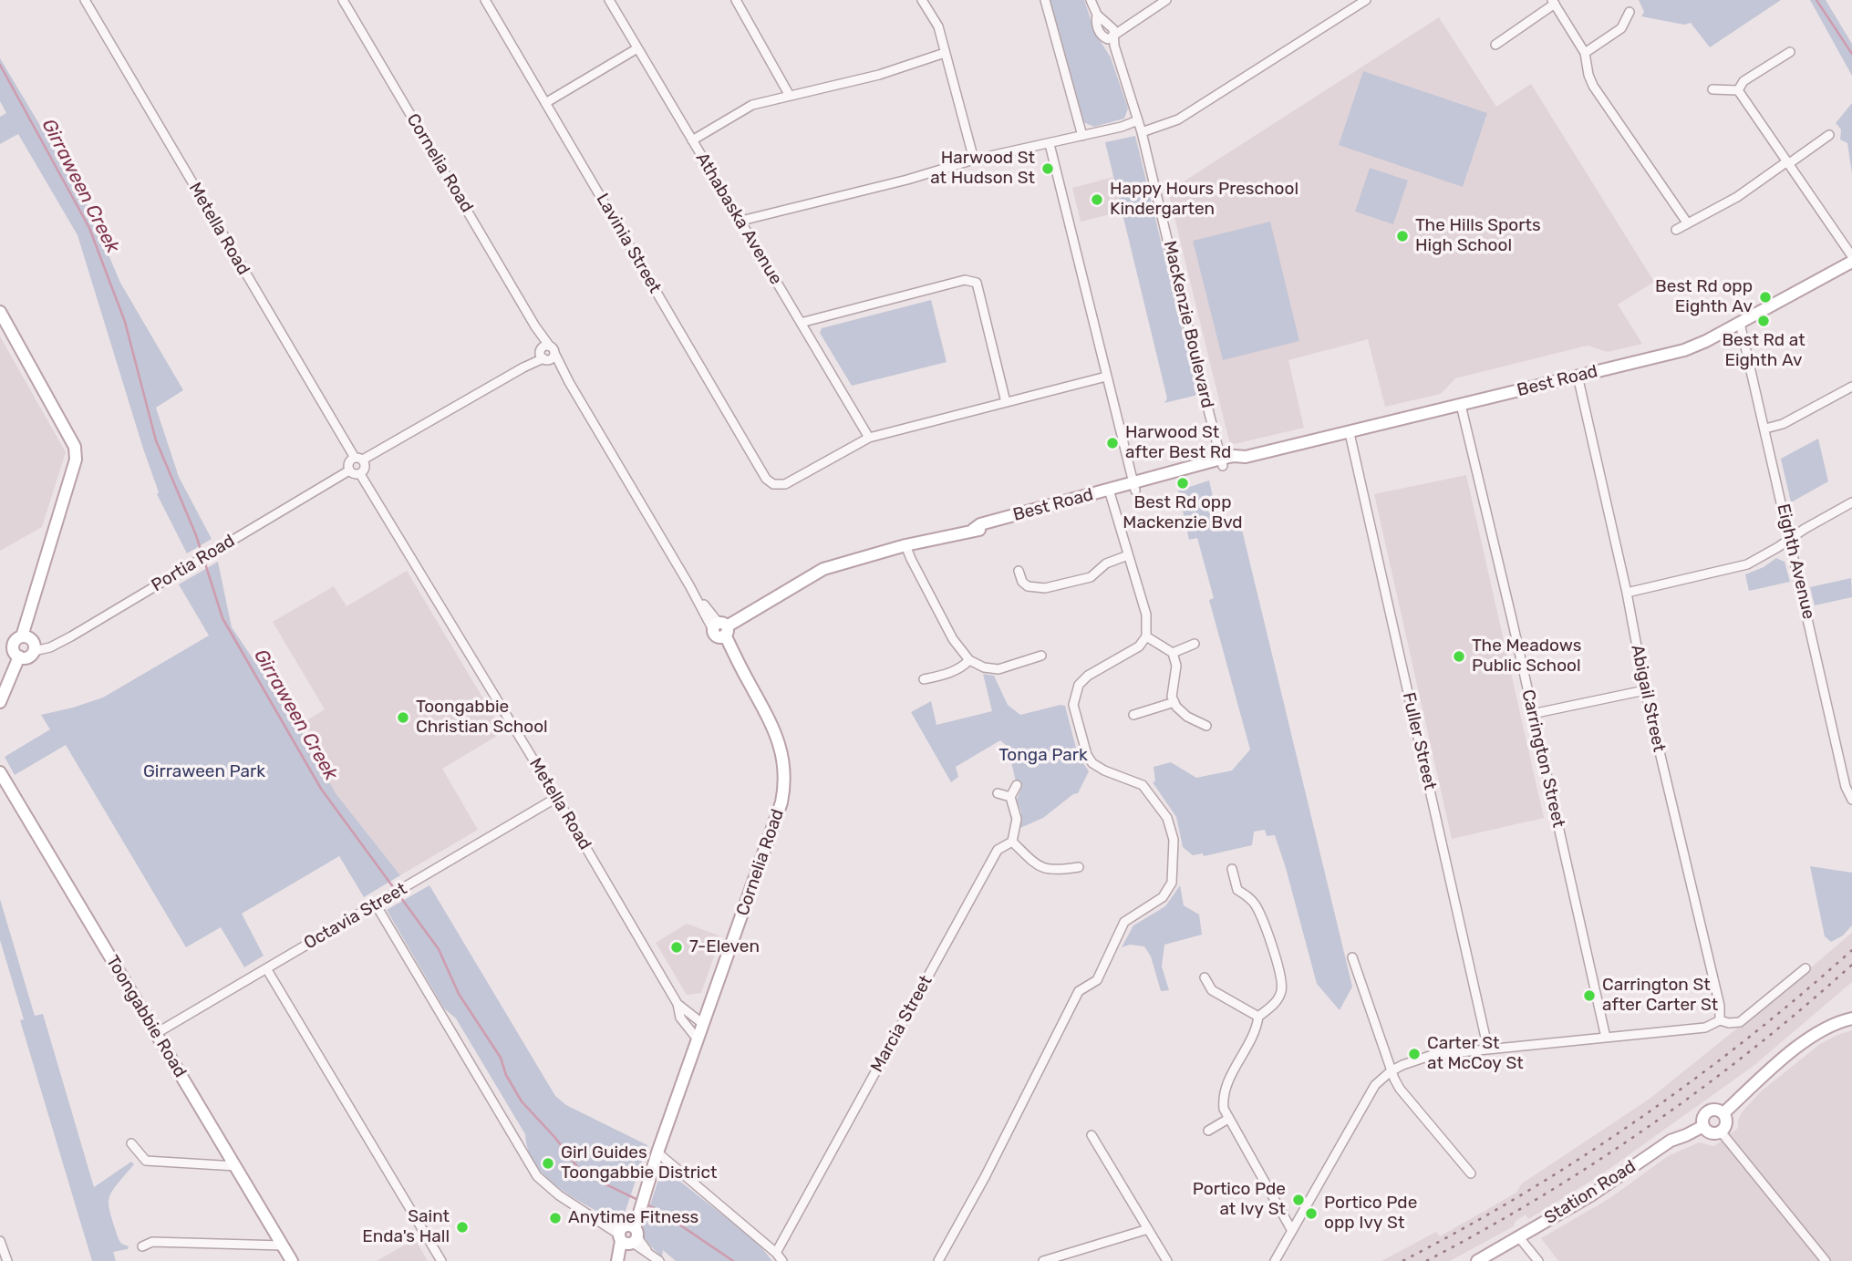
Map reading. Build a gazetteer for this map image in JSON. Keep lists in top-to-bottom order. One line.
{"streets":{"main road":["Cornelia Road","Best Road","Toongabbie Road","Station Road"],"street":["Athabaska Avenue","Metella Road","Lavinia Street","MacKenzie Boulevard","Eighth Avenue","Portia Road","Abigail Street","Fuller Street","Carrington Street","Octavia Street","Marcia Street"]},"crossings":[["Cornelia Road","Metella Road"],["Cornelia Road","Best Road"],["Athabaska Avenue","Lavinia Street"],["Metella Road","Portia Road"],["Metella Road","Octavia Street"],["MacKenzie Boulevard","Best Road"],["Best Road","Eighth Avenue"],["Best Road","Abigail Street"],["Best Road","Fuller Street"],["Best Road","Carrington Street"],["Octavia Street","Toongabbie Road"]],"water":["Girraween Creek"],"parks":["Tonga Park","Girraween Park"],"places":["Harwood St at Hudson St","Happy Hours Preschool Kindergarten","The Hills Sports High School","Best Rd opp Eighth Av","Best Rd at Eighth Av","Harwood St after Best Rd","Best Rd opp Mackenzie Bvd","The Meadows Public School","Toongabbie Christian School","7-Eleven","Carrington St after Carter St","Carter St at McCoy St","Girl Guides Toongabbie District","Portico Pde at Ivy St","Portico Pde opp Ivy St","Anytime Fitness","Saint Enda's Hall"]}
